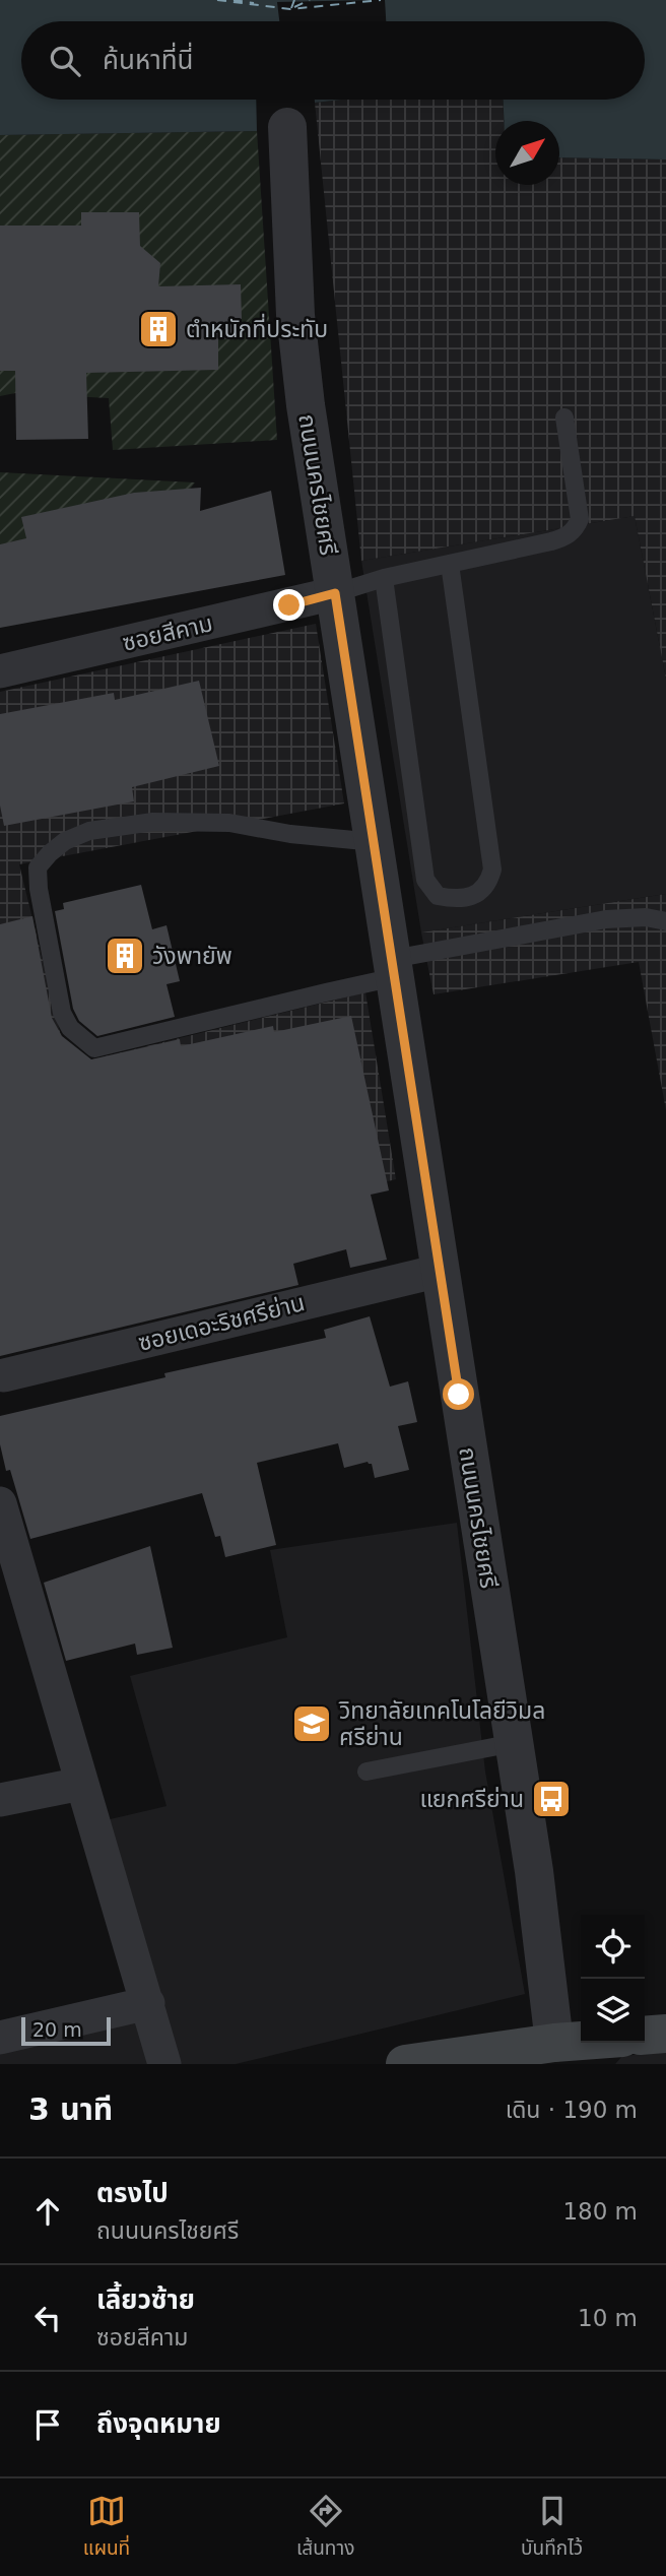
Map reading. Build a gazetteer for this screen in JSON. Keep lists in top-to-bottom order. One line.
{"streets":{"street":["ถนนนครไชยศรี","ซอยสีคาม","ซอยเดอะริชศรีย่าน"]},"crossings":[["ถนนนครไชยศรี","ซอยสีคาม"],["ถนนนครไชยศรี","ซอยเดอะริชศรีย่าน"]],"places":{"building":["ตำหนักที่ประทับ","วังพายัพ"],"school or university":["วิทยาลัยเทคโนโลยีวิมล ศรีย่าน"],"bus stop":["แยกศรีย่าน"]},"scale_bar":"20 m","north":"top right","page":{"search":"ค้นหาที่นี่","scale":"20 m","heading":["3 นาที","เดิน · 190 m"],"list":[["ตรงไป","ถนนนครไชยศรี","180 m"],["เลี้ยวซ้าย","ซอยสีคาม","10 m"],"ถึงจุดหมาย"],"nav":["แผนที่","เส้นทาง","บันทึกไว้"]}}
